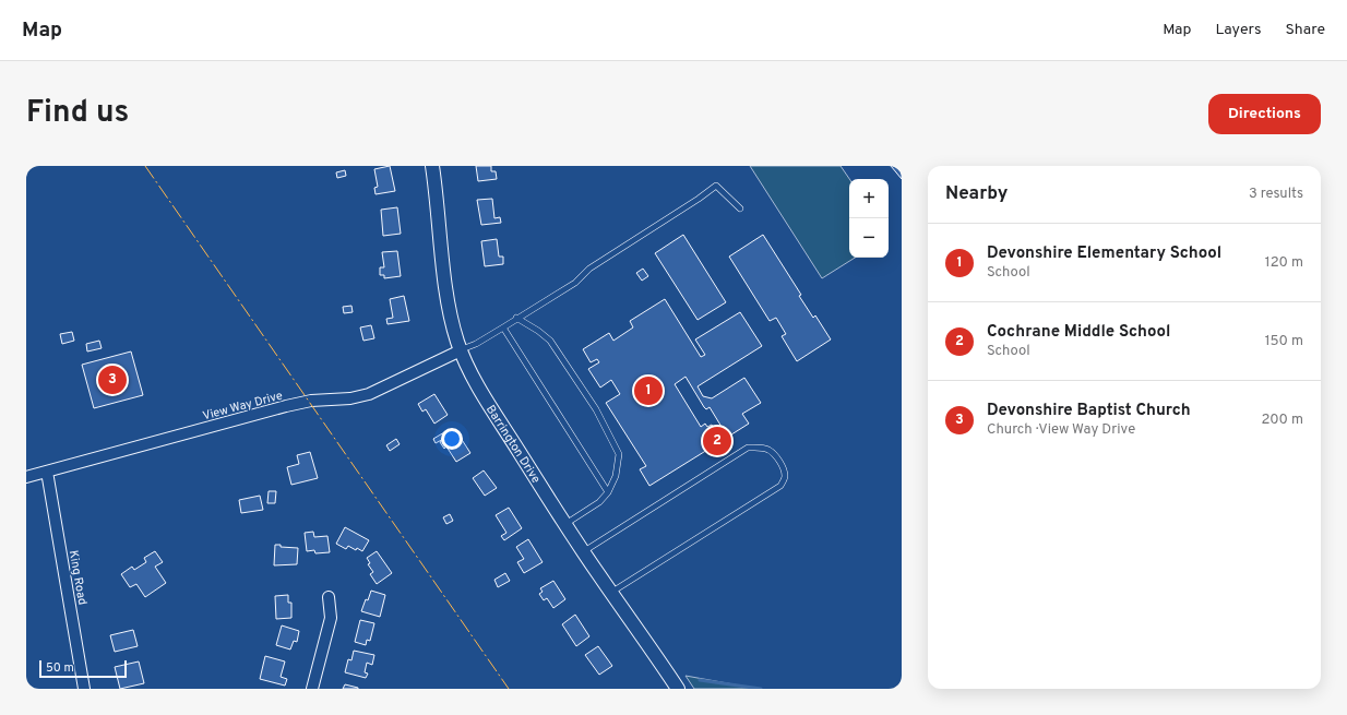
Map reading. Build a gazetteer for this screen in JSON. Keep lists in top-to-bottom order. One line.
{"streets":{"street":["View Way Drive","Barrington Drive","King Road"]},"crossings":[["View Way Drive","Barrington Drive"],["View Way Drive","King Road"]],"scale_bar":"50 m","page":{"header":"Map","nav":["Map","Layers","Share"],"title":"Find us","buttons":"Directions","heading":["Nearby","3 results"],"map_buttons":["+","−"],"list":[{"mark":"1","name":"Devonshire Elementary School","note":"School","value":"120 m"},{"mark":"2","name":"Cochrane Middle School","note":"School","value":"150 m"},{"mark":"3","name":"Devonshire Baptist Church","note":"Church · View Way Drive","value":"200 m"}],"pins":["3","1","2"],"scale":"50 m"}}
